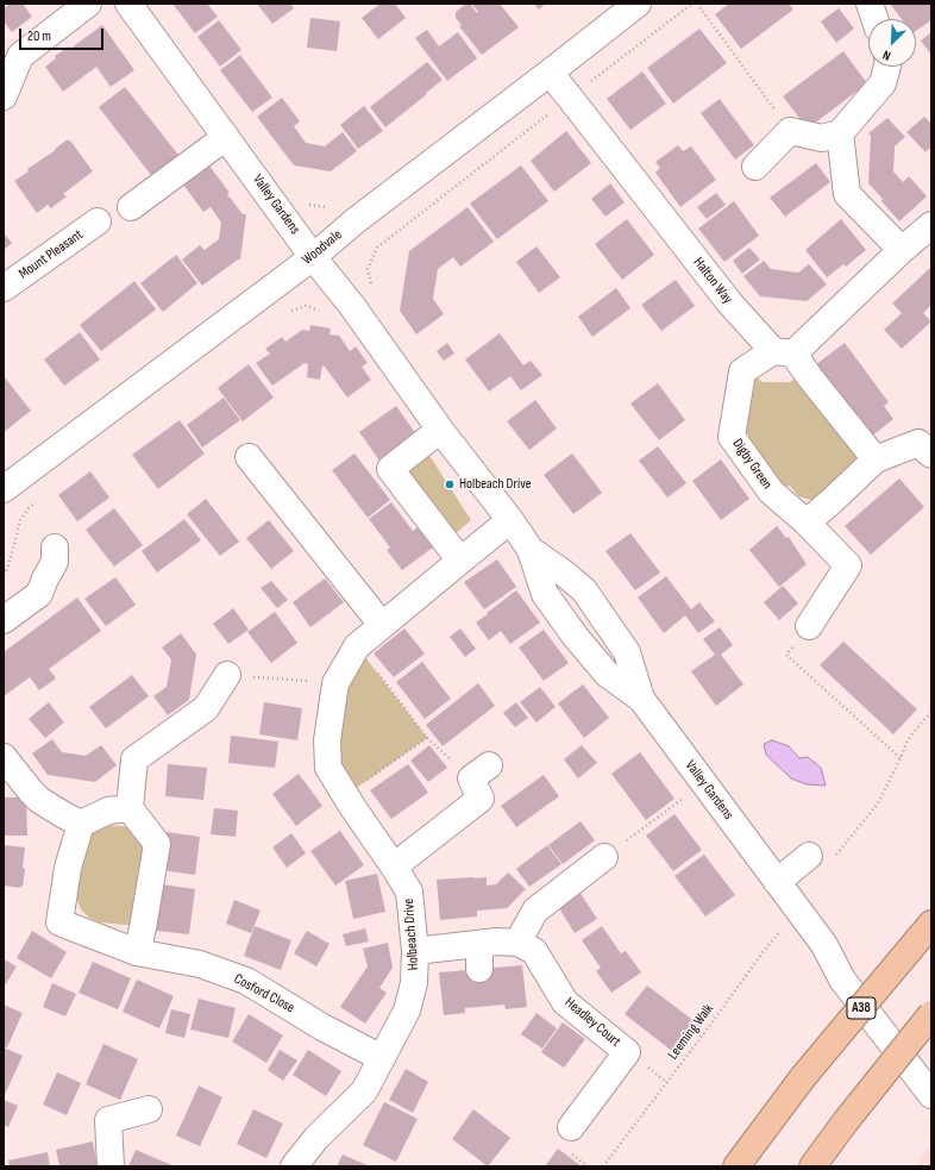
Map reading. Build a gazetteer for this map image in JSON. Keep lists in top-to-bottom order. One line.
{"streets":{"highway":["A38"],"street":["Valley Gardens","Woodvale","Mount Pleasant","Halton Way","Digby Green","Holbeach Drive","Cosford Close","Headley Court"],"path":["Leeming Walk"]},"crossings":[["Valley Gardens","Woodvale"],["Valley Gardens","Holbeach Drive"],["Valley Gardens","Leeming Walk"],["Woodvale","Halton Way"],["Halton Way","Digby Green"],["Holbeach Drive","Cosford Close"]],"places":["Holbeach Drive"],"scale_bar":"20 m","north":"bottom left"}
